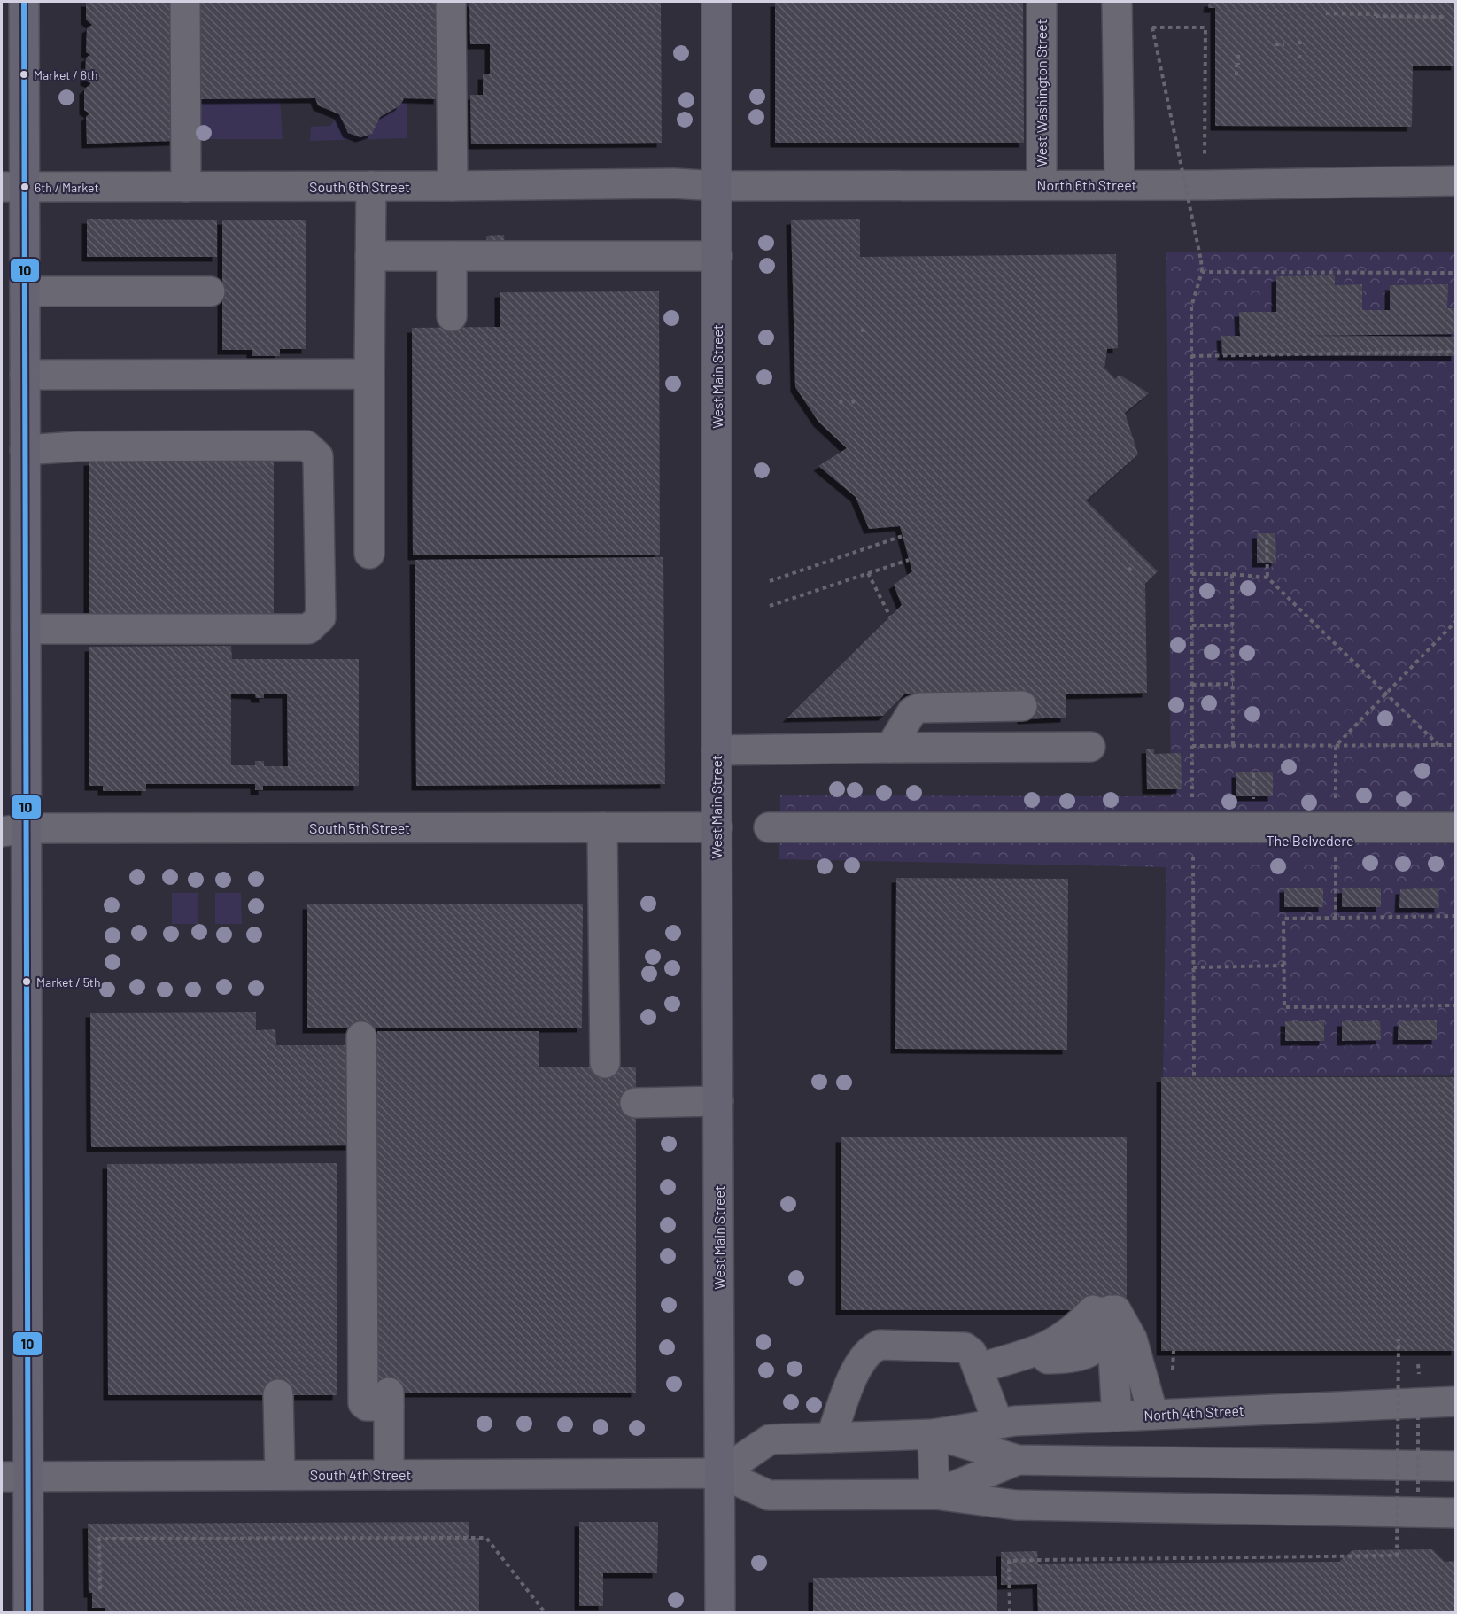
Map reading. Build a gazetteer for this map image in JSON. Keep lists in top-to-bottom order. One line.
{"streets":{"main road":["West Main Street"],"street":["West Washington Street","North 6th Street","South 6th Street","South 5th Street","North 4th Street","South 4th Street"]},"crossings":[["West Washington Street","North 6th Street"],["North 6th Street","South 6th Street"],["North 6th Street","West Main Street"],["South 6th Street","West Main Street"],["West Main Street","South 5th Street"],["West Main Street","North 4th Street"],["West Main Street","South 4th Street"],["North 4th Street","South 4th Street"]],"parks":["The Belvedere"],"places":["Market / 6th","6th / Market","Market / 5th"],"lines":["transit line 10"]}
